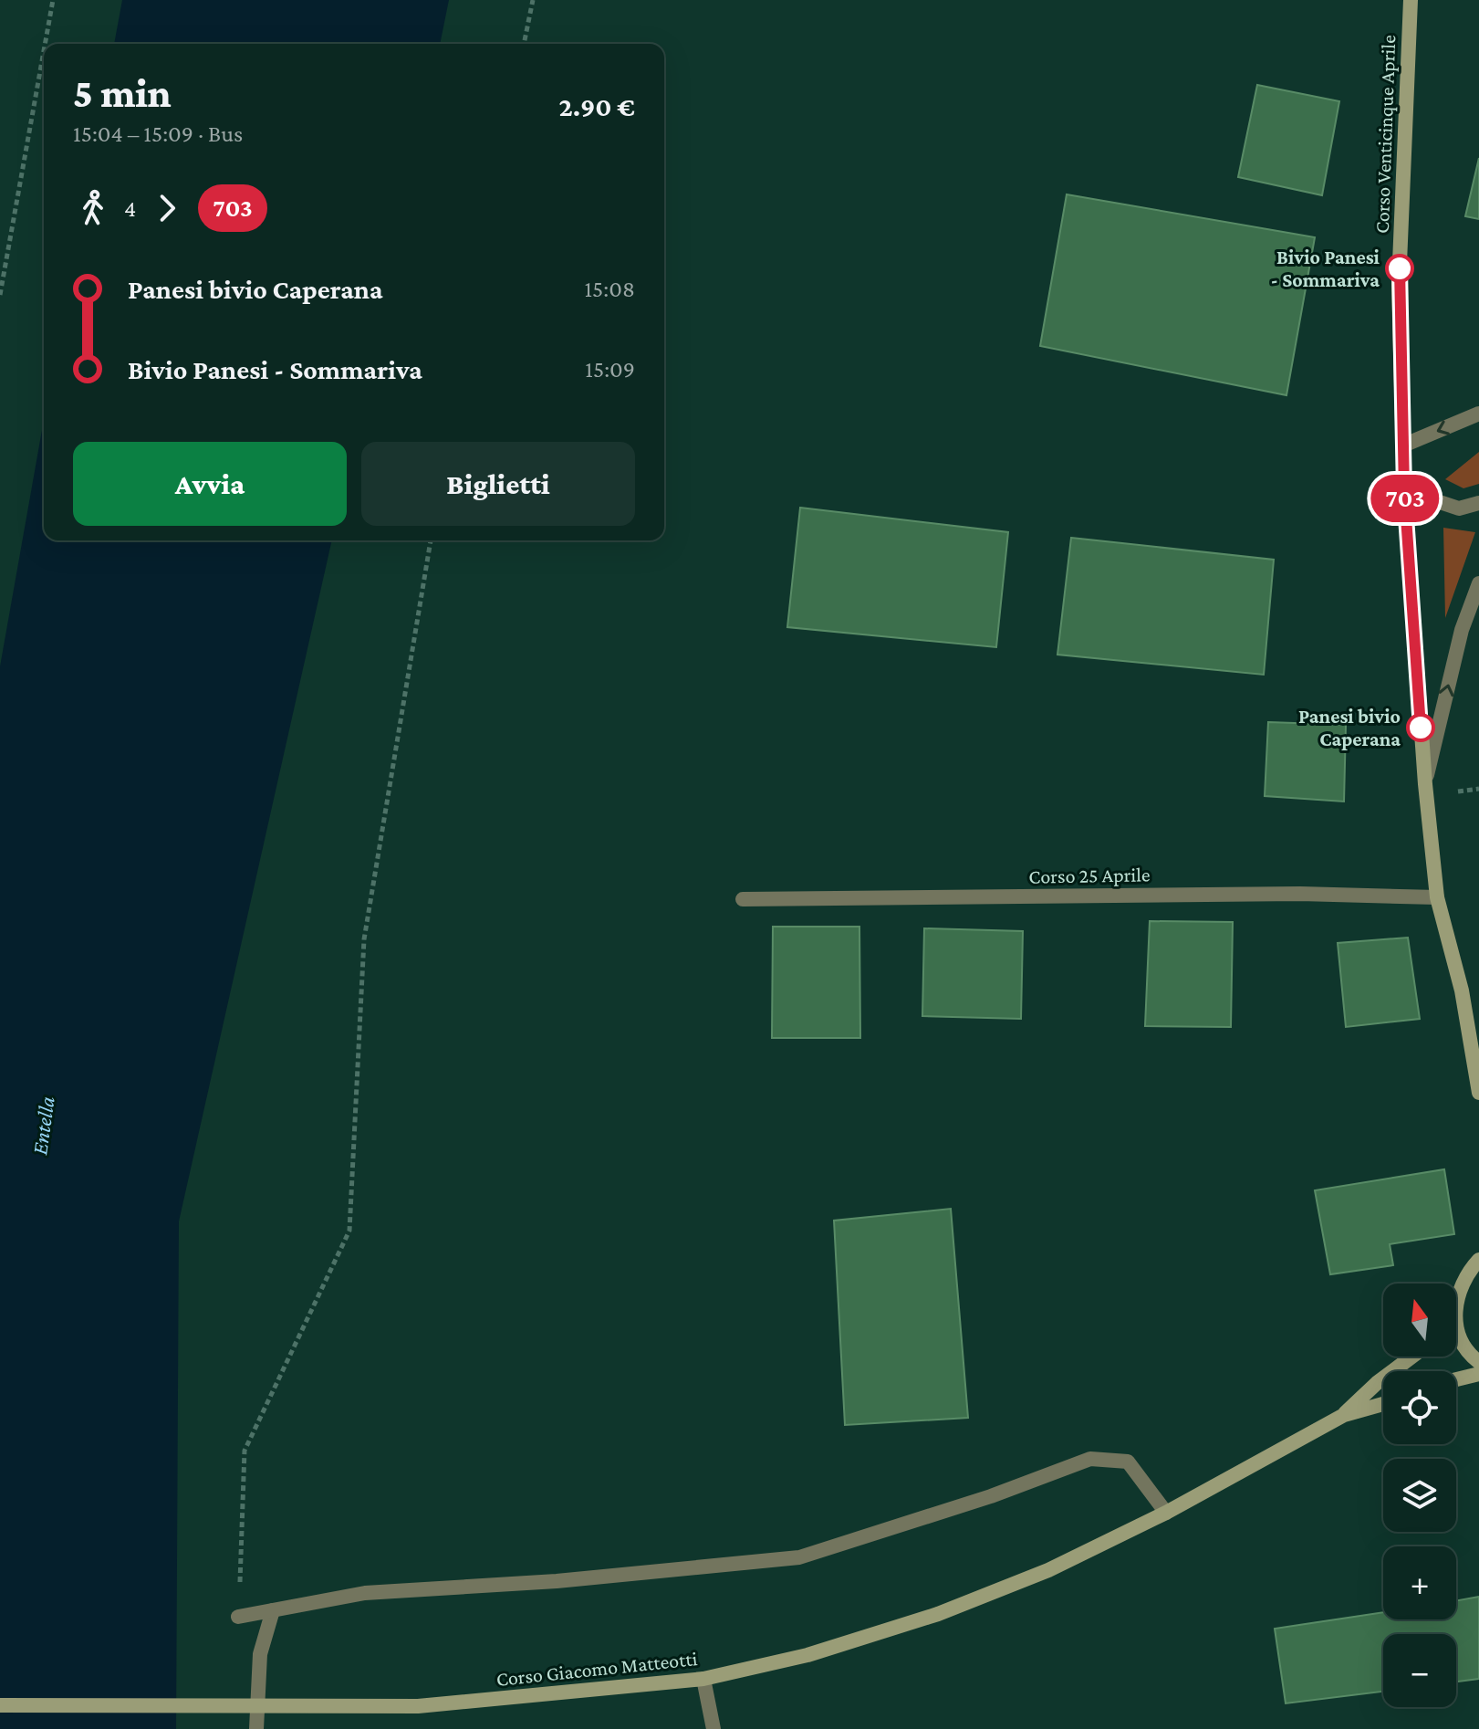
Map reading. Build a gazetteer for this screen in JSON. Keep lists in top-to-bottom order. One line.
{"streets":{"main road":["Corso Venticinque Aprile","Corso Giacomo Matteotti"],"street":["Corso 25 Aprile"]},"water":["Entella"],"places":["Bivio Panesi - Sommariva","Panesi bivio Caperana"],"lines":["bus line 703"],"north":"top","page":{"on_map":"703","heading":["5 min","15:04 – 15:09 · Bus","2.90 €"],"legs":["4","703"],"list":[{"name":"Panesi bivio Caperana","value":"15:08"},{"name":"Bivio Panesi - Sommariva","value":"15:09"}],"buttons":["Avvia","Biglietti"],"map_buttons":["+","−"]}}
